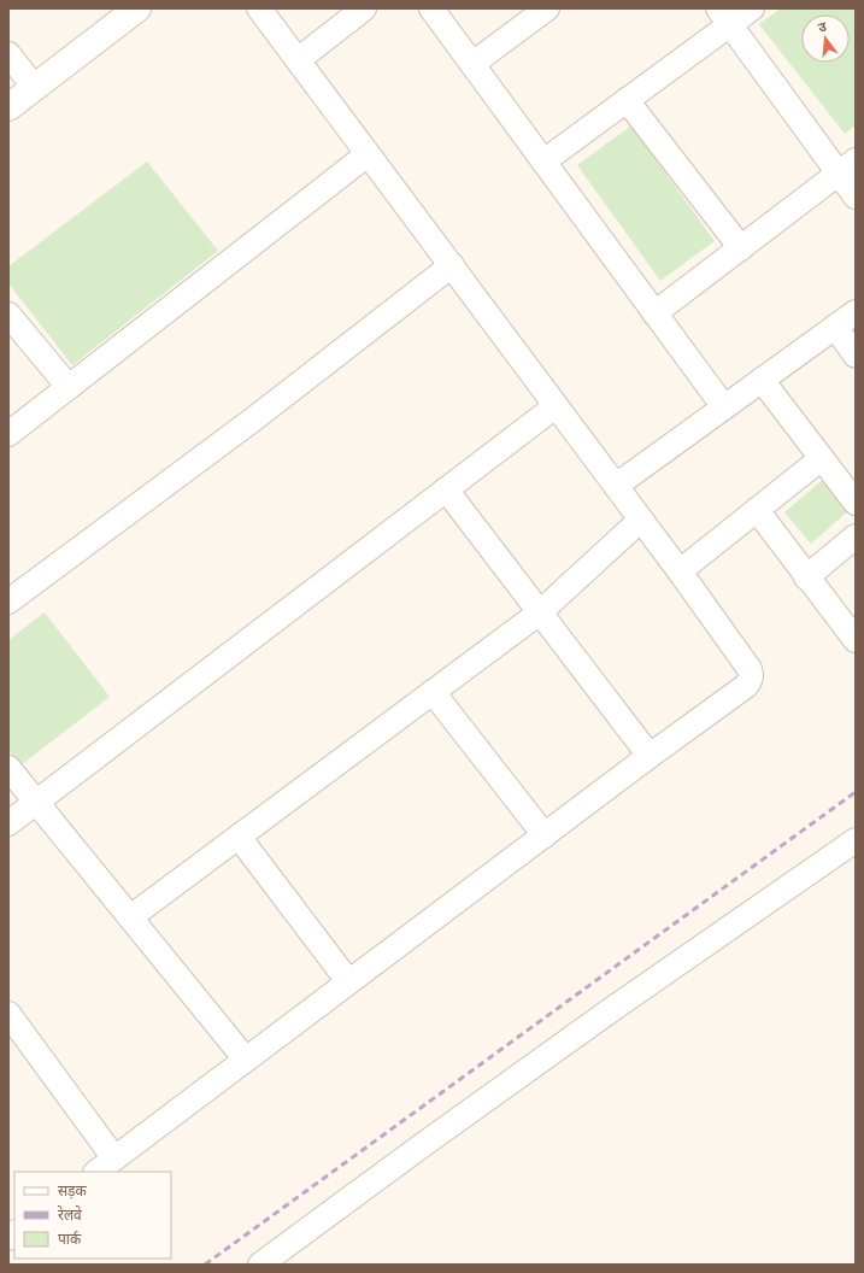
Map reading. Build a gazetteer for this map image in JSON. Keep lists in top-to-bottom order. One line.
{"legend":["सड़क","रेलवे","पार्क"],"north":"top"}
